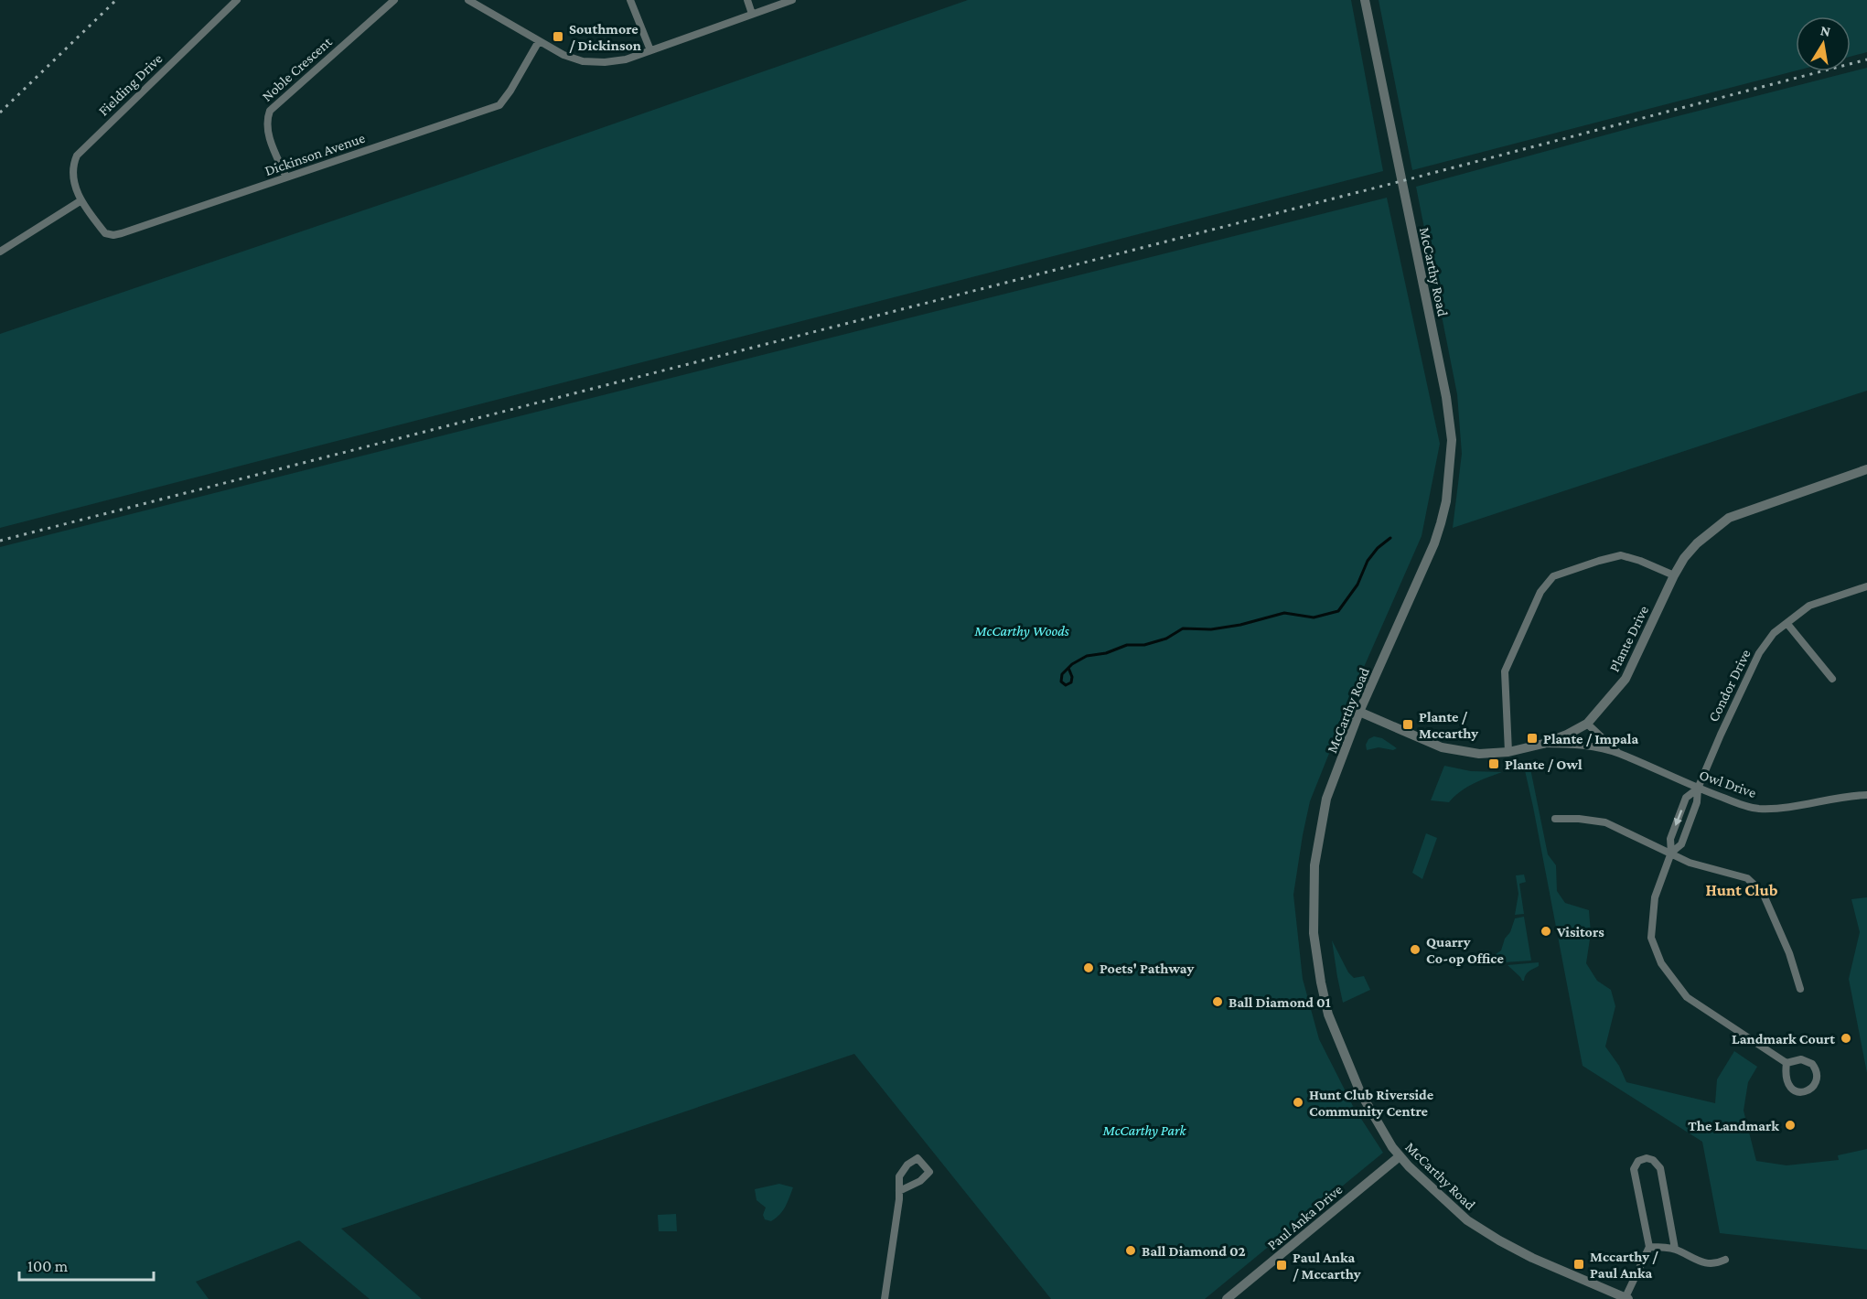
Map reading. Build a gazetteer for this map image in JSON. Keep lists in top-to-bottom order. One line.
{"streets":{"street":["Noble Crescent","Fielding Drive","Dickinson Avenue","McCarthy Road","Plante Drive","Condor Drive","Owl Drive","Paul Anka Drive"]},"crossings":[["Noble Crescent","Dickinson Avenue"],["Fielding Drive","Dickinson Avenue"],["McCarthy Road","Plante Drive"],["McCarthy Road","Paul Anka Drive"],["Plante Drive","Owl Drive"],["Condor Drive","Owl Drive"]],"districts":["Hunt Club"],"parks":["McCarthy Woods","McCarthy Park"],"places":{"transit":["Southmore / Dickinson","Plante / Mccarthy","Plante / Impala","Plante / Owl","Mccarthy / Paul Anka","Paul Anka / Mccarthy"],"other":["Visitors","Quarry Co-op Office","Poets' Pathway","Ball Diamond 01","Landmark Court","Hunt Club Riverside Community Centre","The Landmark","Ball Diamond 02"]},"scale_bar":"100 m","north":"top"}
